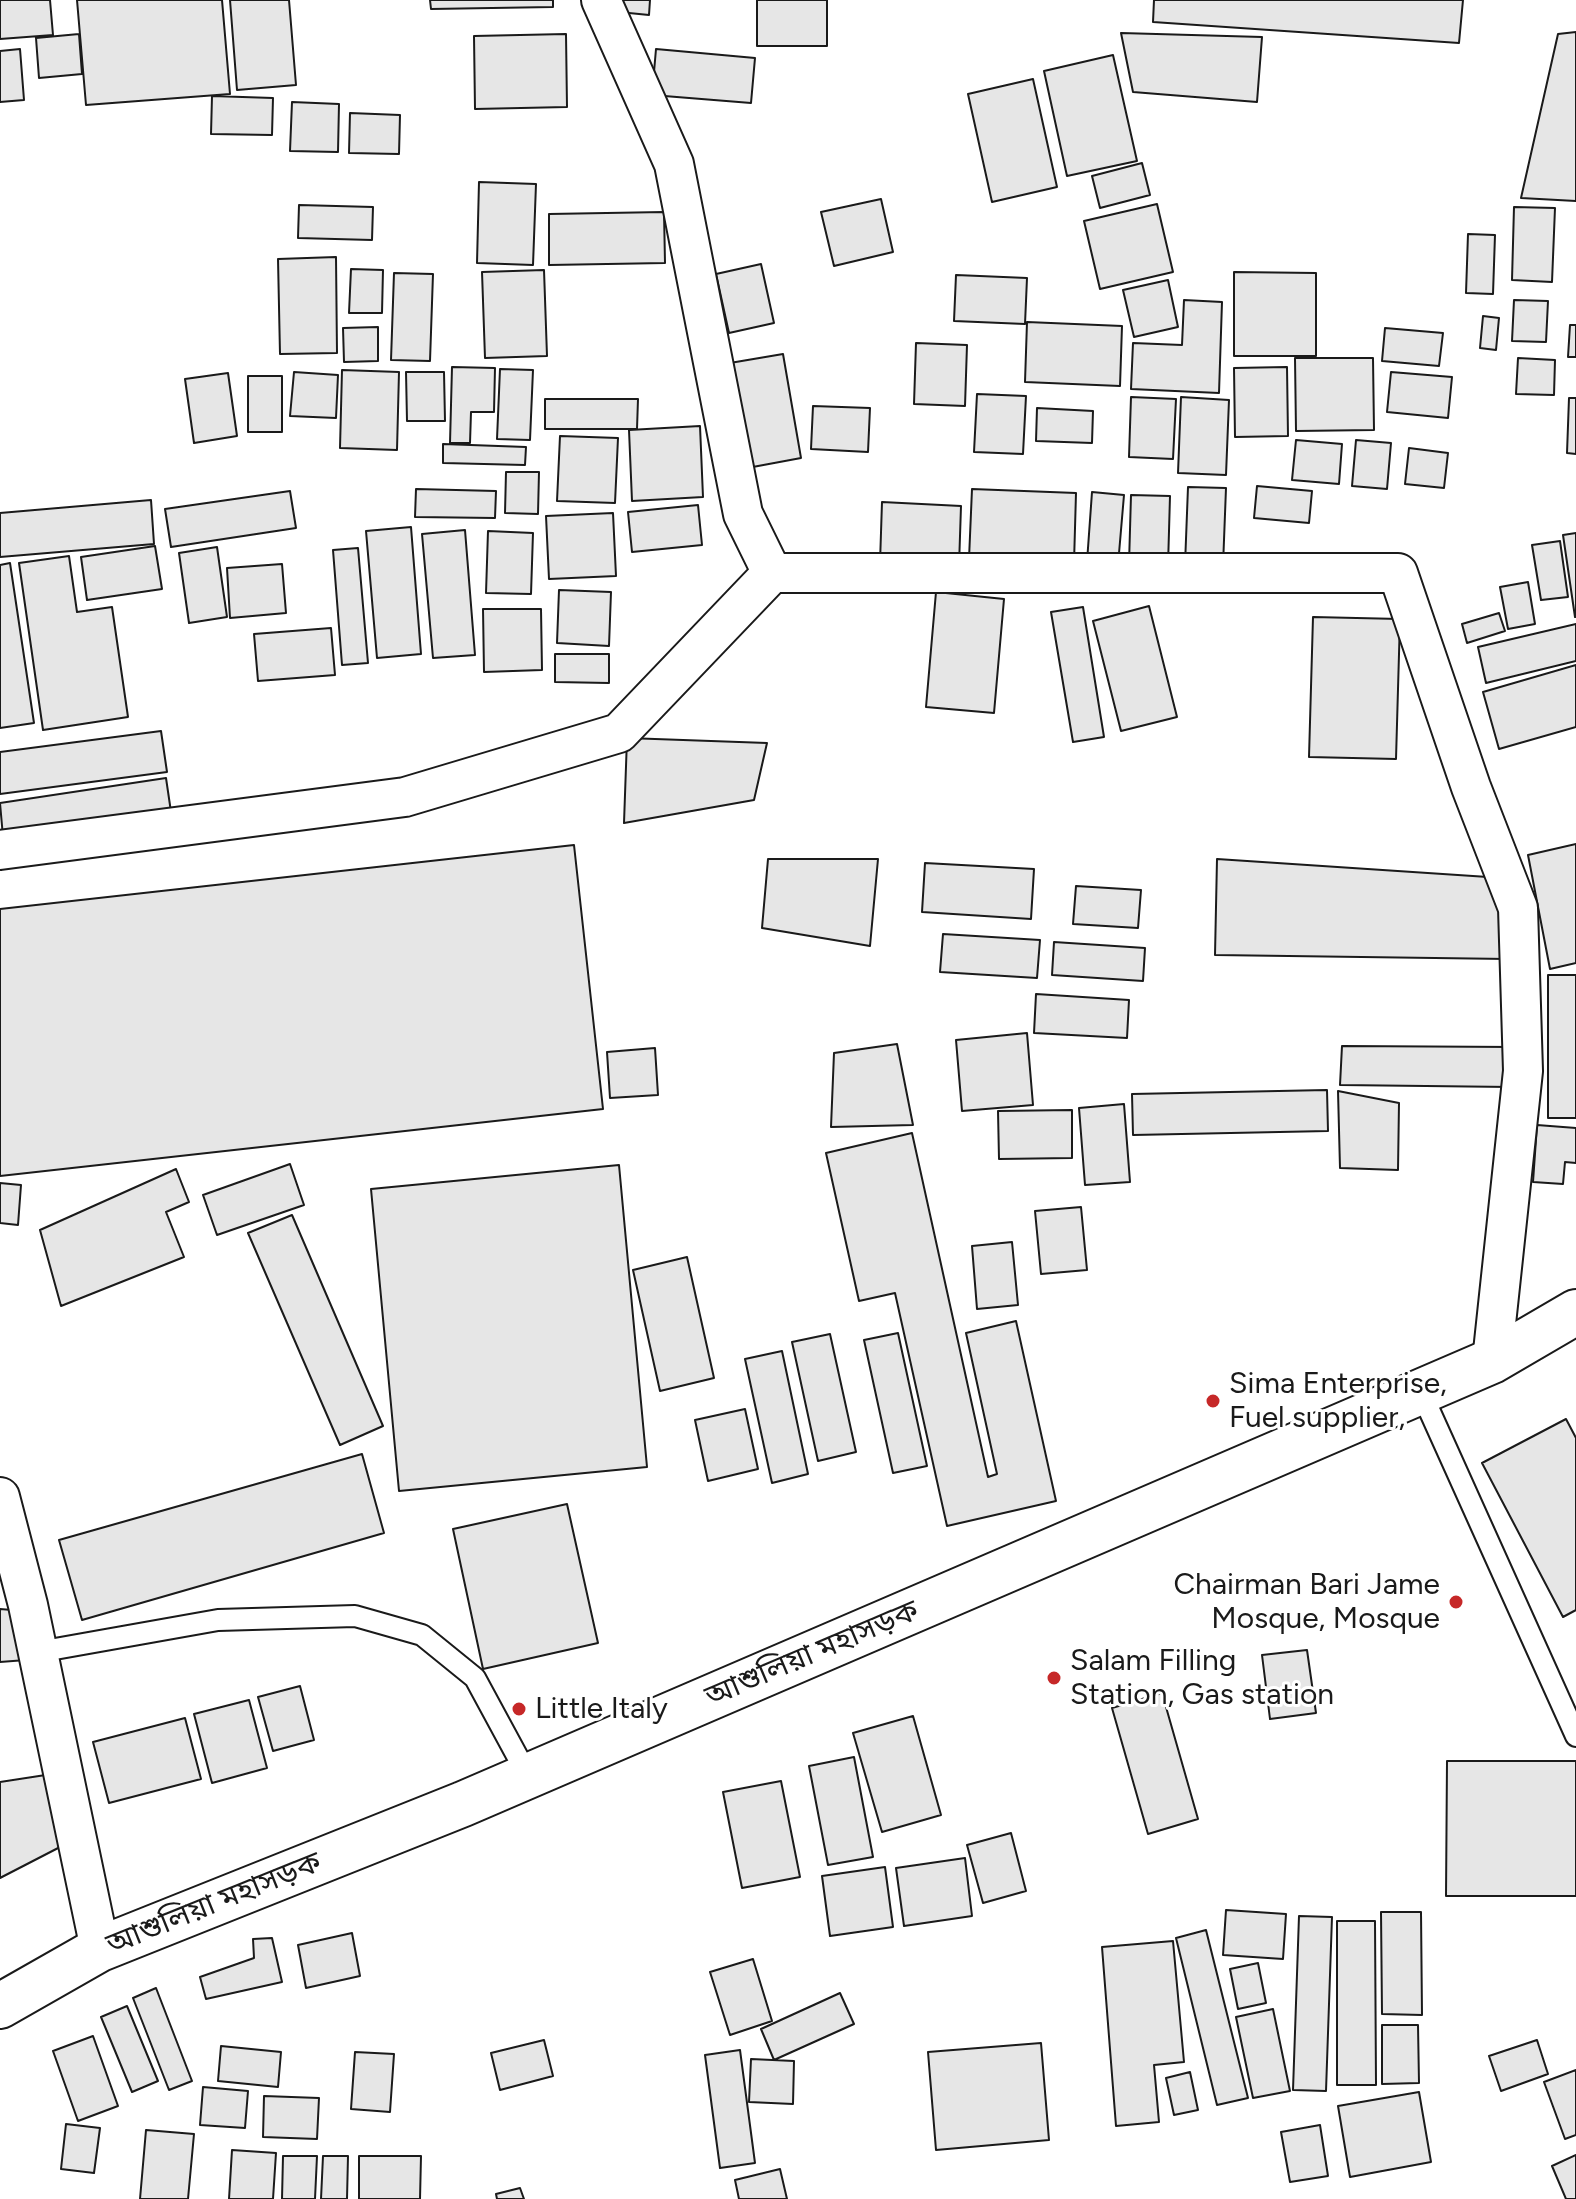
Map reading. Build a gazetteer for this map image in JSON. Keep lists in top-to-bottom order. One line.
{"streets":{"highway":["আশুলিয়া মহাসড়ক"]},"places":["Sima Enterprise, Fuel supplier,","Chairman Bari Jame Mosque, Mosque","Salam Filling Station, Gas station","Little Italy"]}
